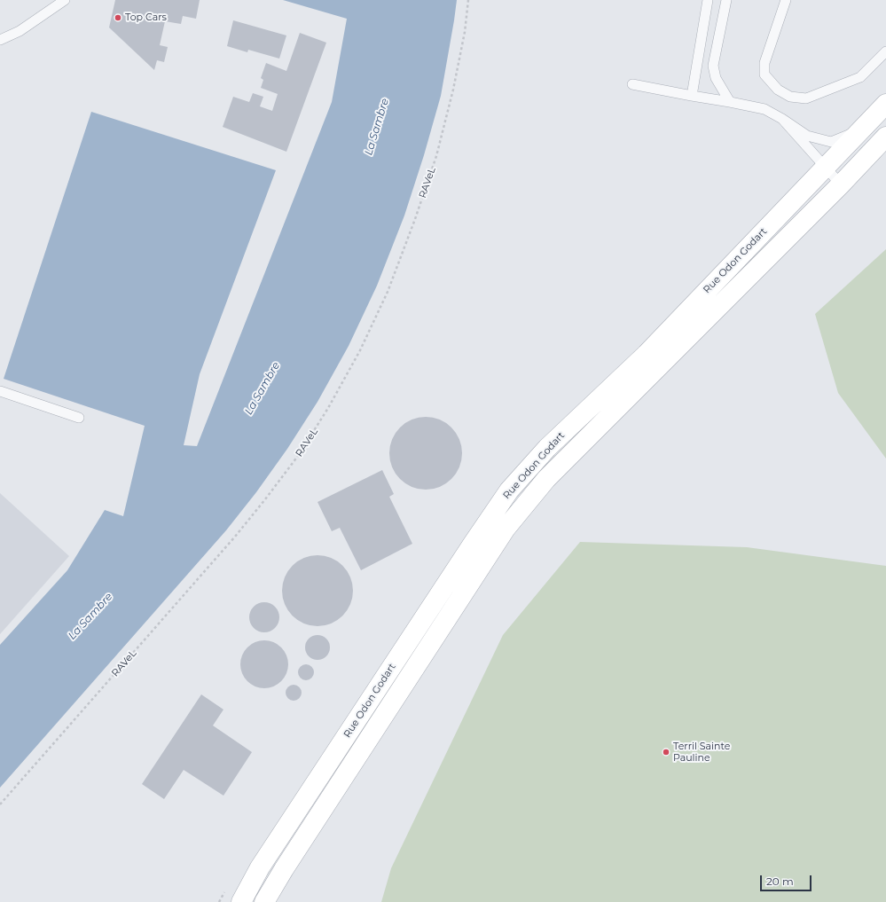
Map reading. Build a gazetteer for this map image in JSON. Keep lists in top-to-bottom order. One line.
{"streets":{"main road":["Rue Odon Godart"],"path":["RAVeL"]},"water":["La Sambre"],"places":["Top Cars","Terril Sainte Pauline"],"scale_bar":"20 m"}
